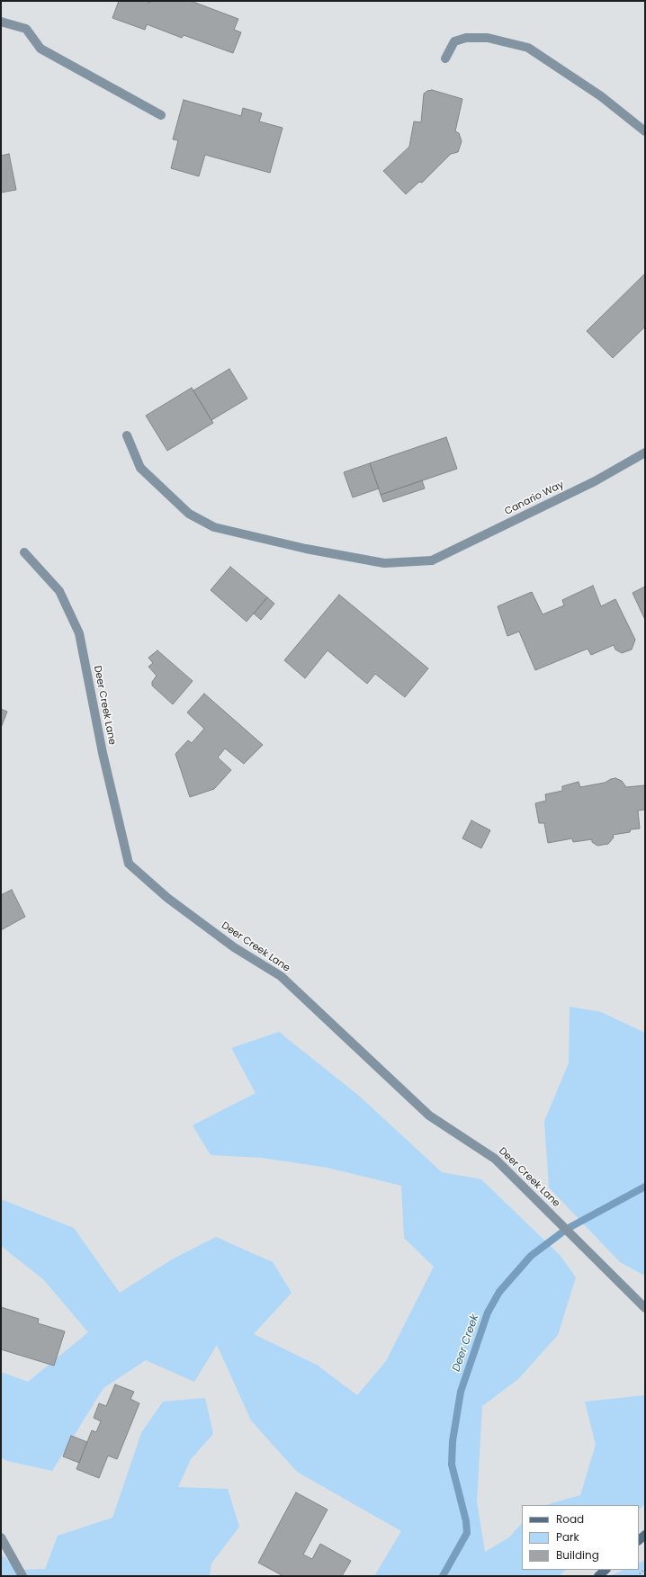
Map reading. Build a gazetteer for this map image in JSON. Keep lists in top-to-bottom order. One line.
{"streets":{"street":["Canario Way","Deer Creek Lane"]},"water":["Deer Creek"],"legend":["Road","Park","Building"]}
